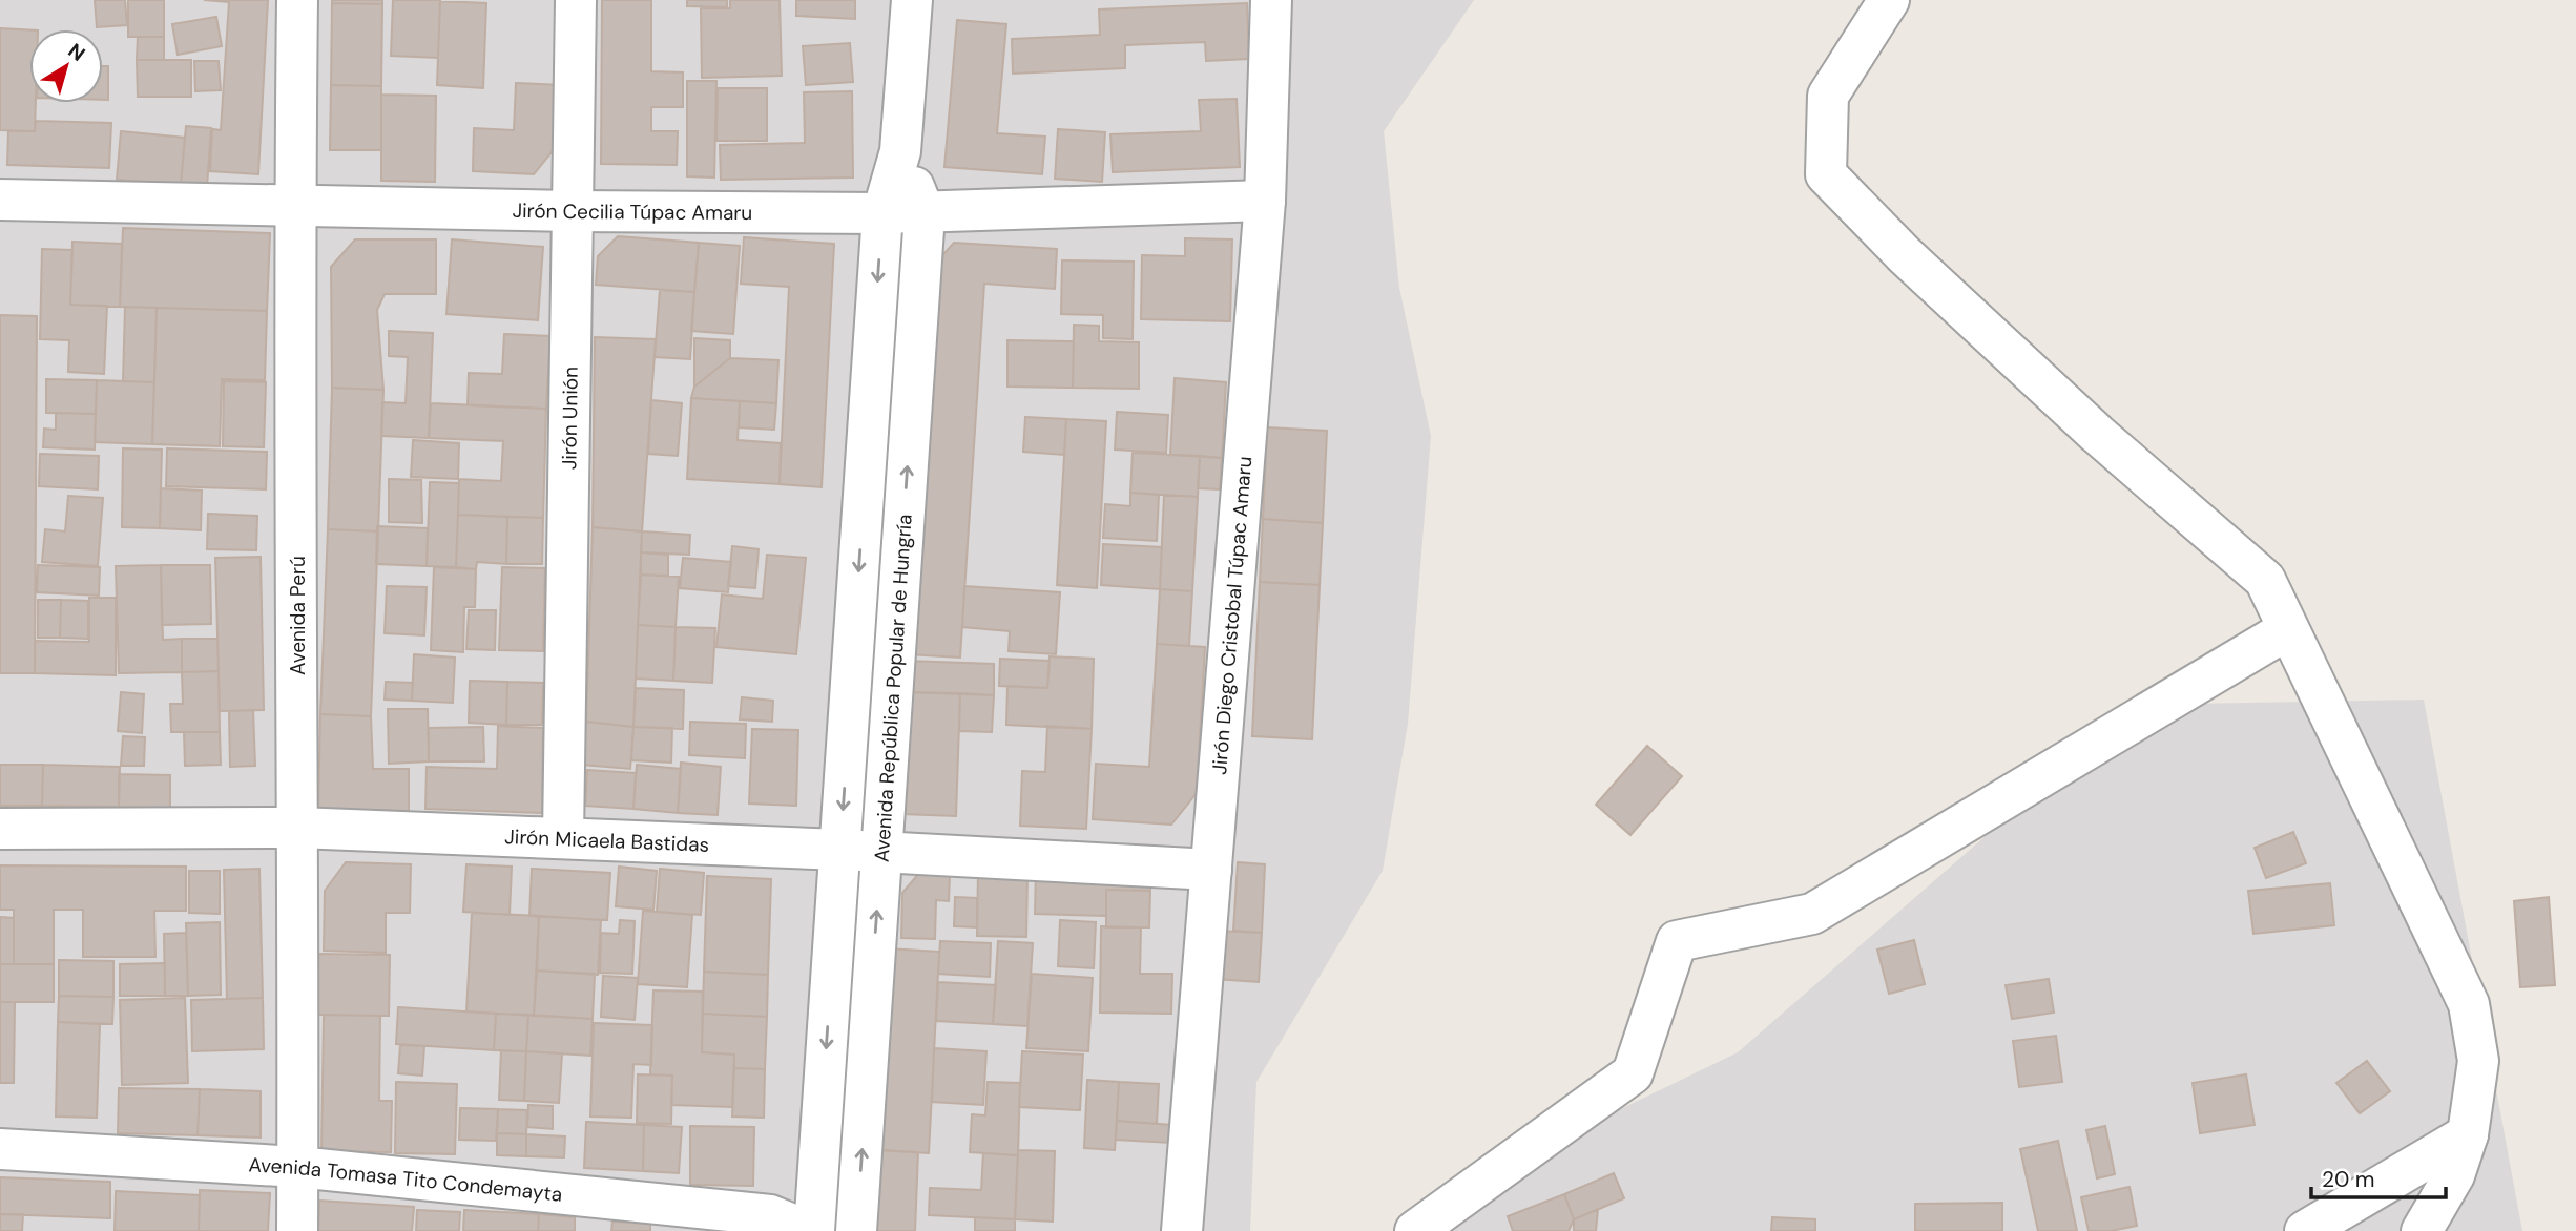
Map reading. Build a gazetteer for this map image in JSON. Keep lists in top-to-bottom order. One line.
{"streets":{"street":["Jirón Cecilia Túpac Amaru","Jirón Unión","Avenida Perú","Jirón Diego Cristobal Túpac Amaru","Avenida República Popular de Hungría","Jirón Micaela Bastidas","Avenida Tomasa Tito Condemayta"]},"crossings":[["Jirón Cecilia Túpac Amaru","Jirón Unión"],["Jirón Cecilia Túpac Amaru","Avenida Perú"],["Jirón Cecilia Túpac Amaru","Jirón Diego Cristobal Túpac Amaru"],["Jirón Cecilia Túpac Amaru","Avenida República Popular de Hungría"],["Jirón Unión","Jirón Micaela Bastidas"],["Avenida Perú","Jirón Micaela Bastidas"],["Avenida Perú","Avenida Tomasa Tito Condemayta"],["Jirón Diego Cristobal Túpac Amaru","Jirón Micaela Bastidas"],["Avenida República Popular de Hungría","Jirón Micaela Bastidas"]],"scale_bar":"20 m","north":"top right"}
